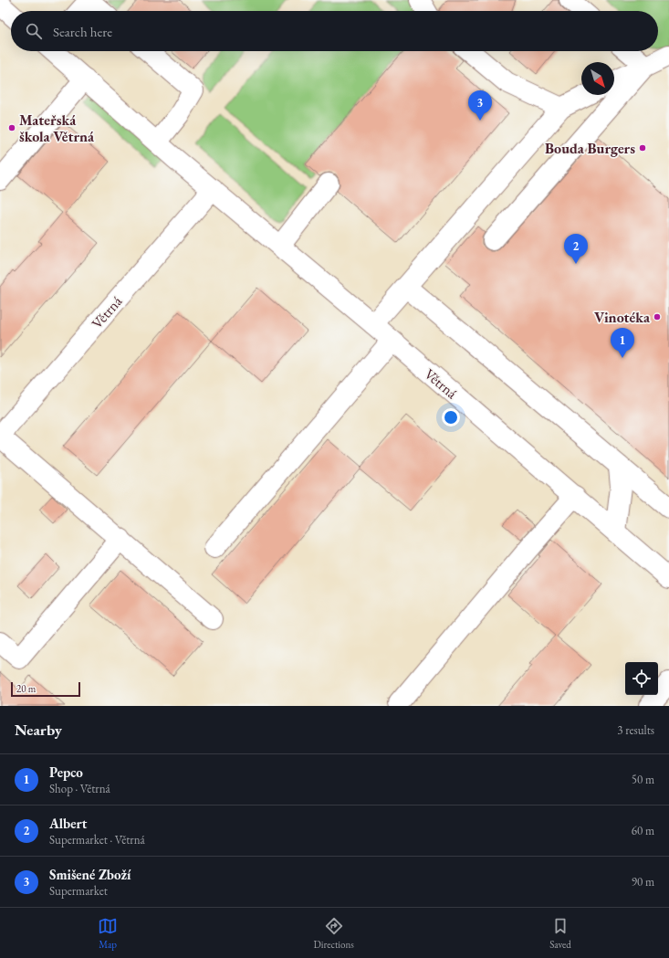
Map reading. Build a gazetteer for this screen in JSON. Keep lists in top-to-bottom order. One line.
{"streets":{"street":["Větrná"]},"places":["Mateřská škola Větrná","Bouda Burgers","Vinotéka"],"scale_bar":"20 m","north":"bottom right","page":{"search":"Search here","pins":["3","2","1"],"scale":"20 m","heading":["Nearby","3 results"],"list":[{"mark":"1","name":"Pepco","note":"Shop · Větrná","value":"50 m"},{"mark":"2","name":"Albert","note":"Supermarket · Větrná","value":"60 m"},{"mark":"3","name":"Smišené Zboží","note":"Supermarket","value":"90 m"}],"nav":["Map","Directions","Saved"]}}
